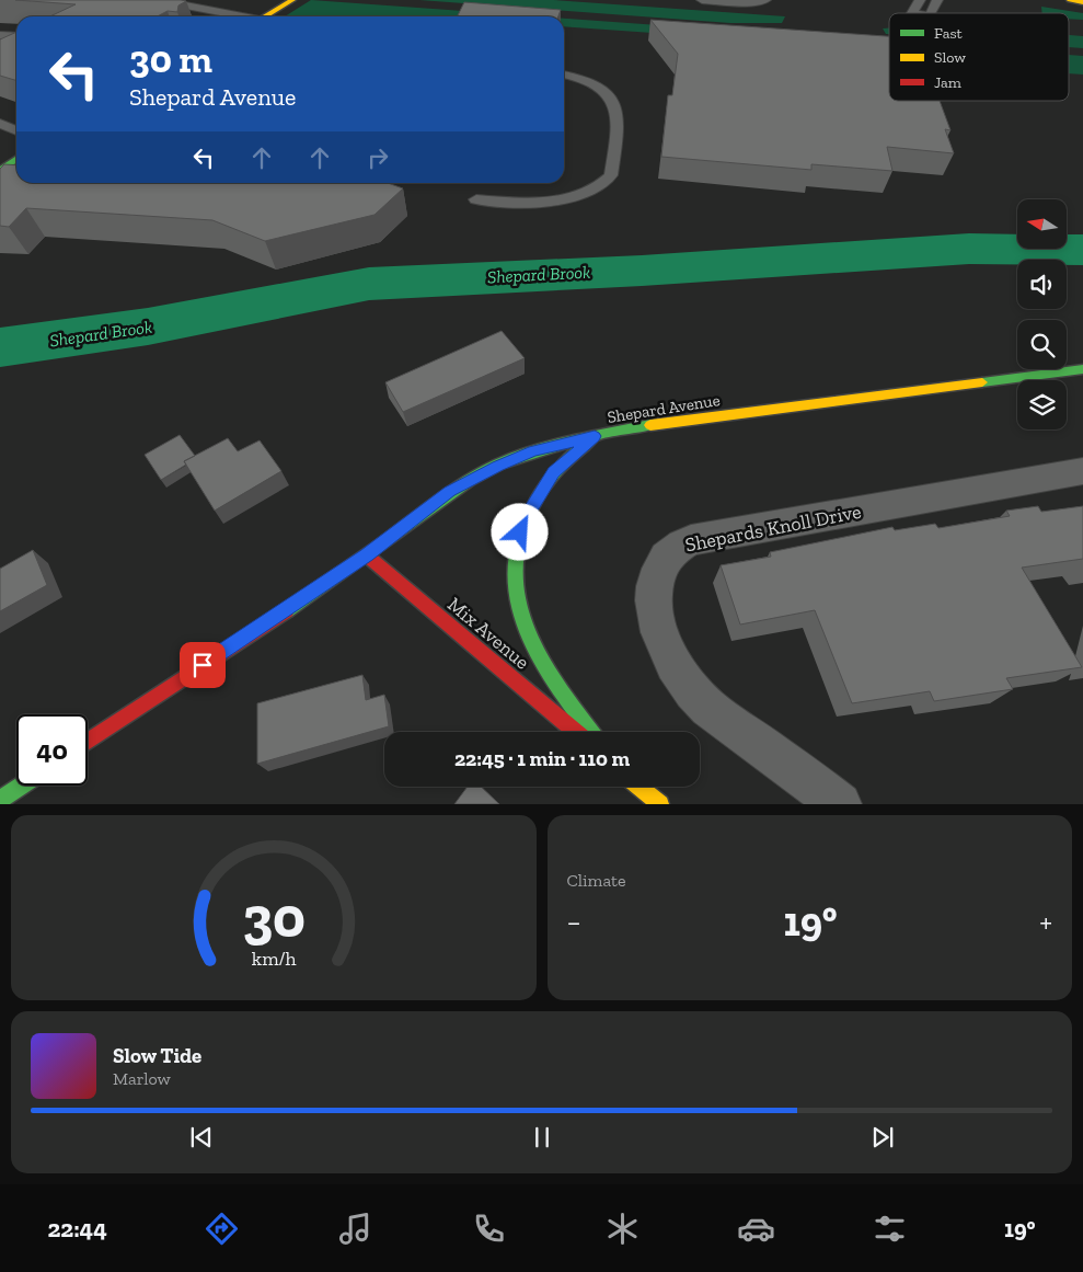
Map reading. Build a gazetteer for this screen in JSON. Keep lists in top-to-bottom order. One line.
{"streets":{"main road":["Shepard Avenue","Mix Avenue"],"street":["Shepards Knoll Drive"]},"crossings":[["Shepard Avenue","Mix Avenue"]],"water":["Shepard Brook"],"legend":["Fast","Slow","Jam"],"north":"left","page":{"turn":["30 m","Shepard Avenue"],"limit":"40","trip":"22:45 · 1 min · 110 m","tile":"Climate","heat":["−","19°","+"],"song":["Slow Tide","Marlow"],"tabs":["22:44","19°"],"gauge":["30","km/h"]}}
